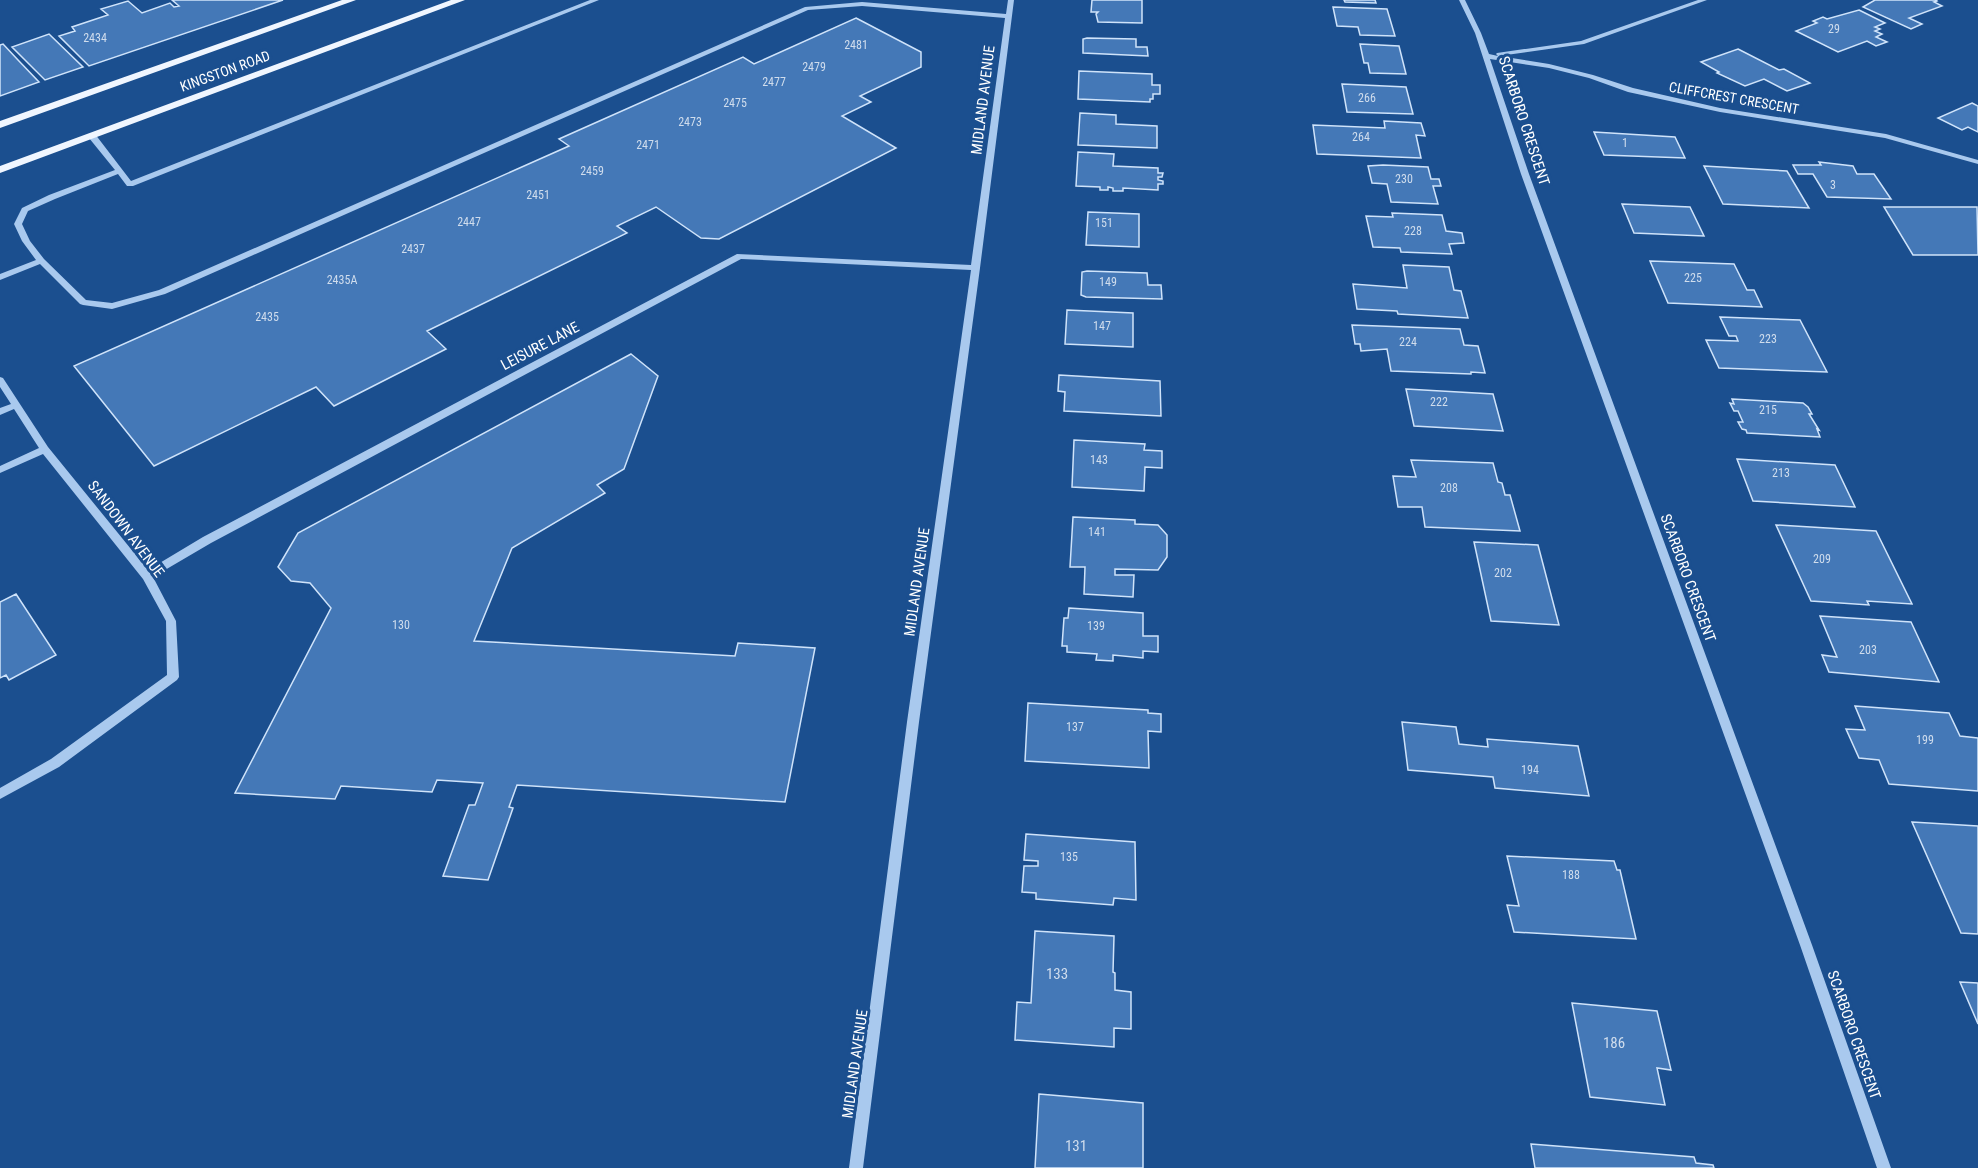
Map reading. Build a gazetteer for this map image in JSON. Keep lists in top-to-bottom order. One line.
{"streets":{"main road":["KINGSTON ROAD"],"street":["CLIFFCREST CRESCENT","MIDLAND AVENUE","SCARBORO CRESCENT","LEISURE LANE","SANDOWN AVENUE"]},"crossings":[["CLIFFCREST CRESCENT","SCARBORO CRESCENT"],["MIDLAND AVENUE","LEISURE LANE"],["LEISURE LANE","SANDOWN AVENUE"]],"house_numbers":["29","2434","2481","2479","2477","266","2475","2473","264","1","2471","2459","230","3","2451","2447","151","228","2437","225","2435A","149","2435","147","223","224","222","215","143","213","208","141","209","202","130","139","203","137","199","194","135","188","133","186","131"]}
